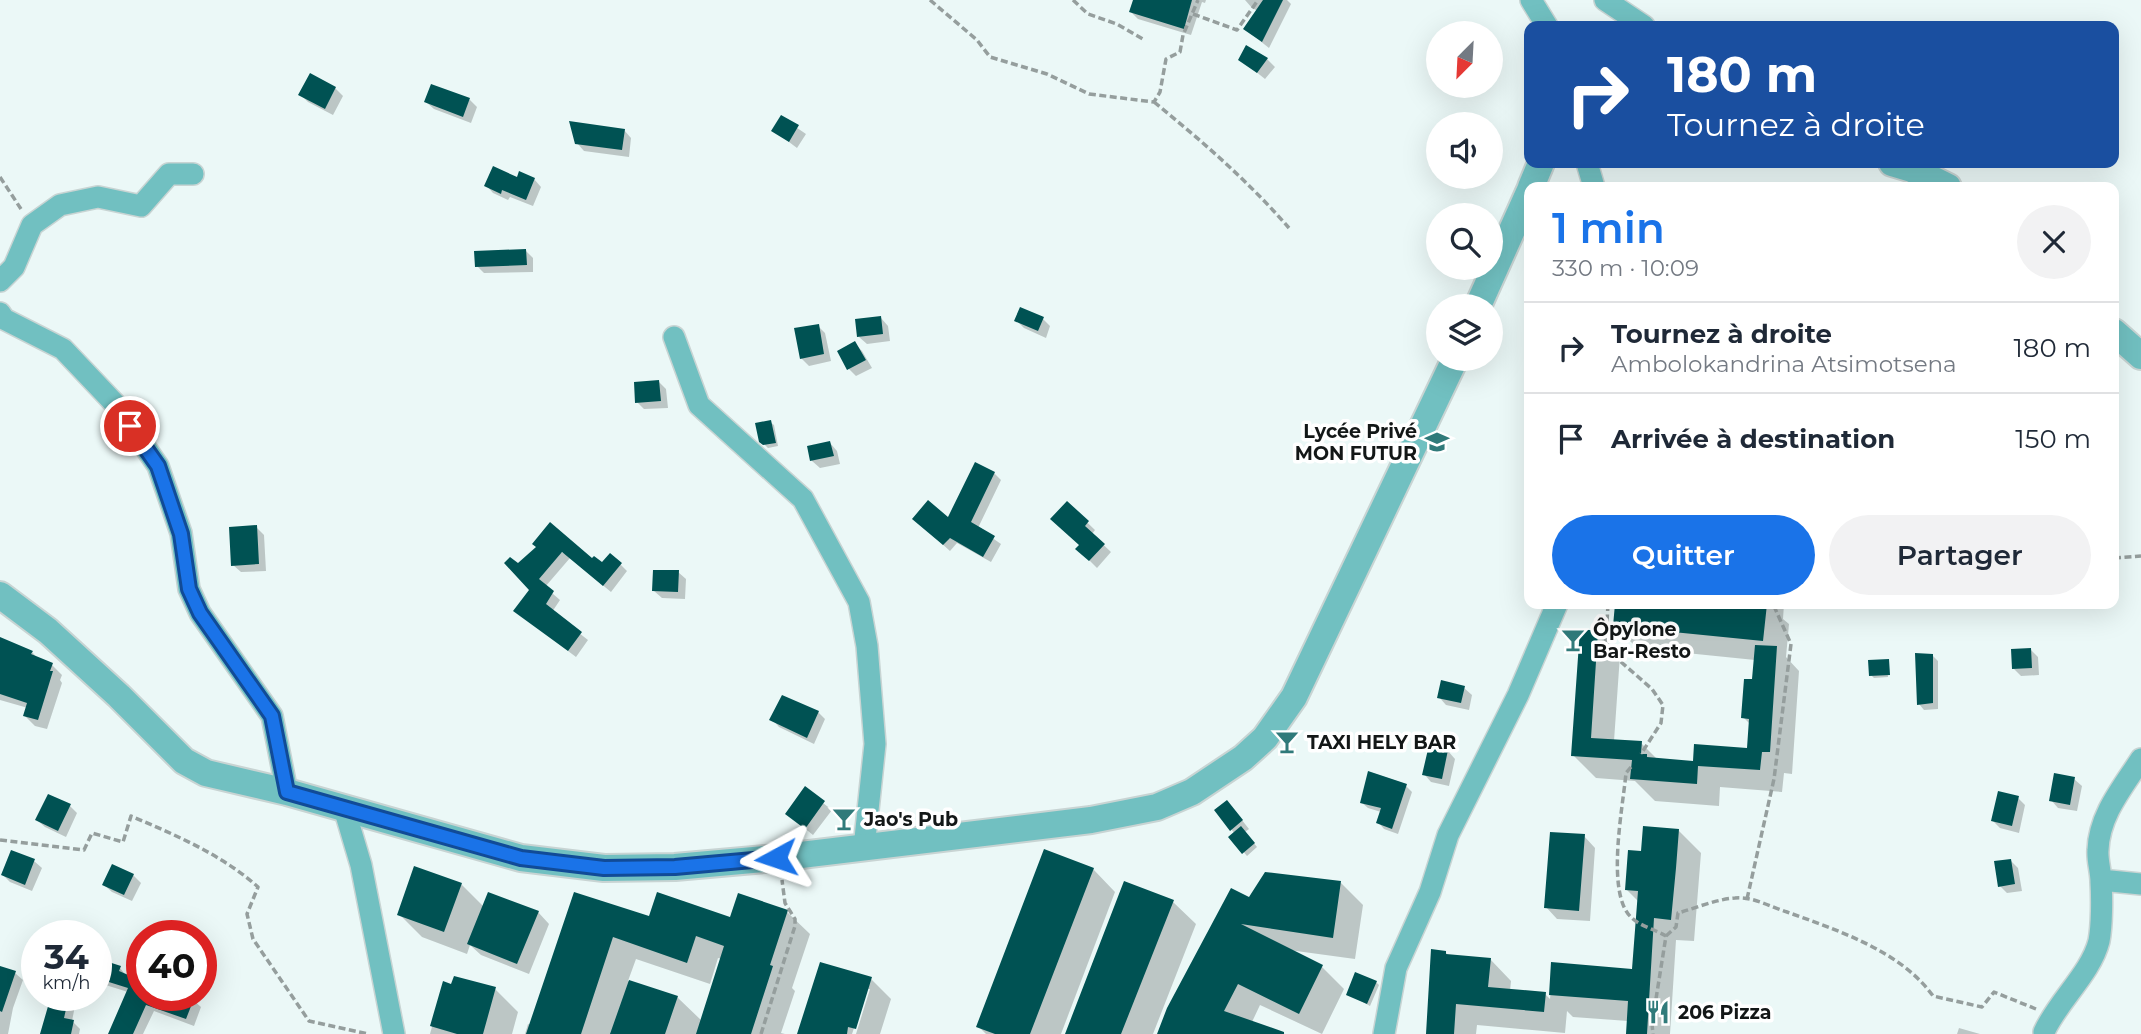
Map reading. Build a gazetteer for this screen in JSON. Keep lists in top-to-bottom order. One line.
{"places":{"school or university":["Lycée Privé MON FUTUR"],"bar":["Ôpylone Bar-Resto","TAXI HELY BAR","Jao's Pub"],"restaurant":["206 Pizza"]},"north":"bottom left","page":{"turn":["180 m","Tournez à droite"],"heading":["1 min","330 m · 10:09"],"list":[{"name":"Tournez à droite","note":"Ambolokandrina Atsimotsena","value":"180 m"},{"name":"Arrivée à destination","value":"150 m"}],"buttons":["Quitter","Partager"],"speed":"34 km/h","limit":"40"}}
